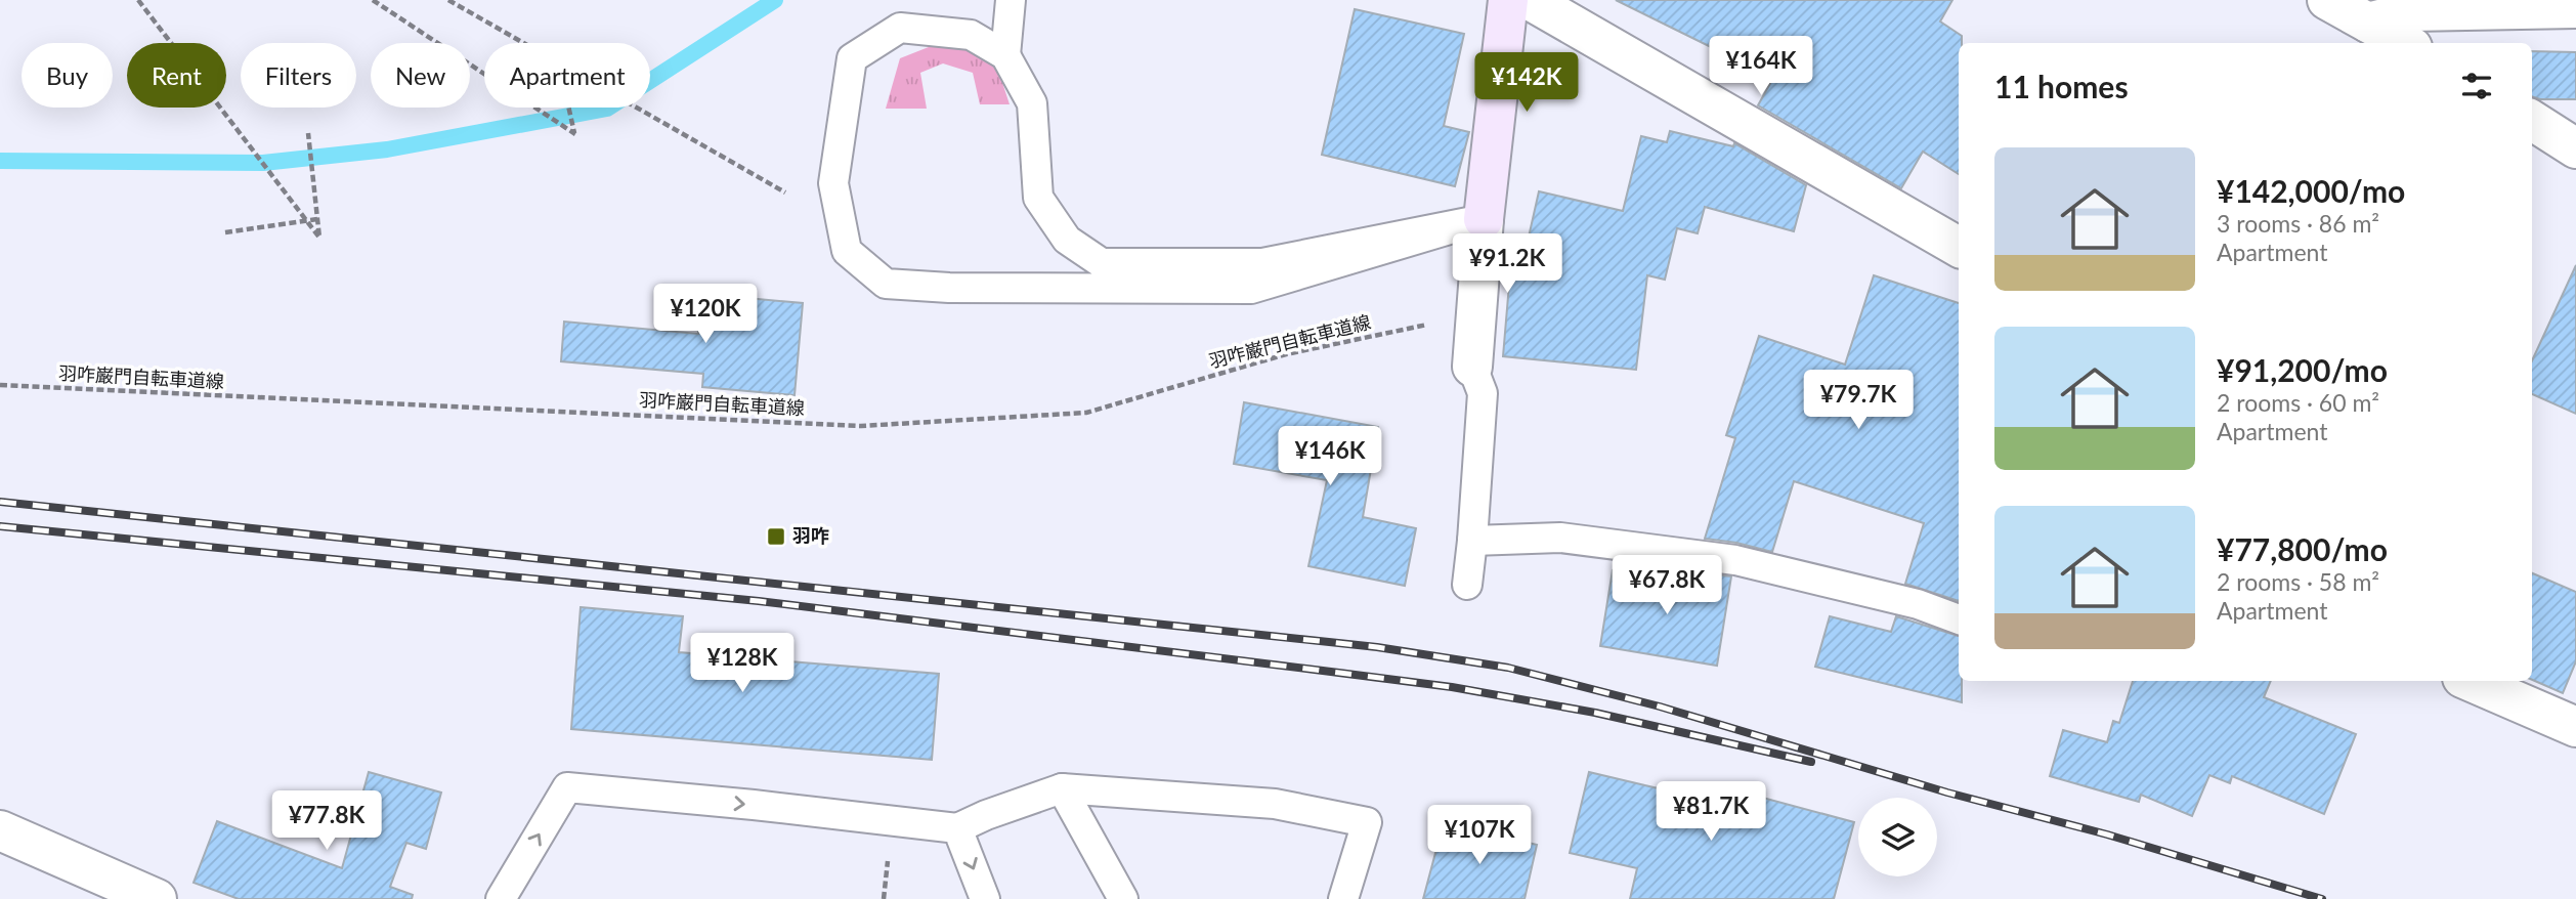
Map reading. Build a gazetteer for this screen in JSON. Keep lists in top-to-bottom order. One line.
{"streets":{"path":["羽咋巌門自転車道線"]},"places":{"transit":["羽咋"]},"page":{"price":["¥164K","¥142K","¥91.2K","¥120K","¥79.7K","¥146K","¥67.8K","¥128K","¥81.7K","¥77.8K","¥107K"],"chip":["Buy","Rent","Filters","New","Apartment"],"heading":"11 homes","list":[{"name":"¥142,000/mo","note":"3 rooms · 86 m² · Apartment"},{"name":"¥91,200/mo","note":"2 rooms · 60 m² · Apartment"},{"name":"¥77,800/mo","note":"2 rooms · 58 m² · Apartment"}]}}
